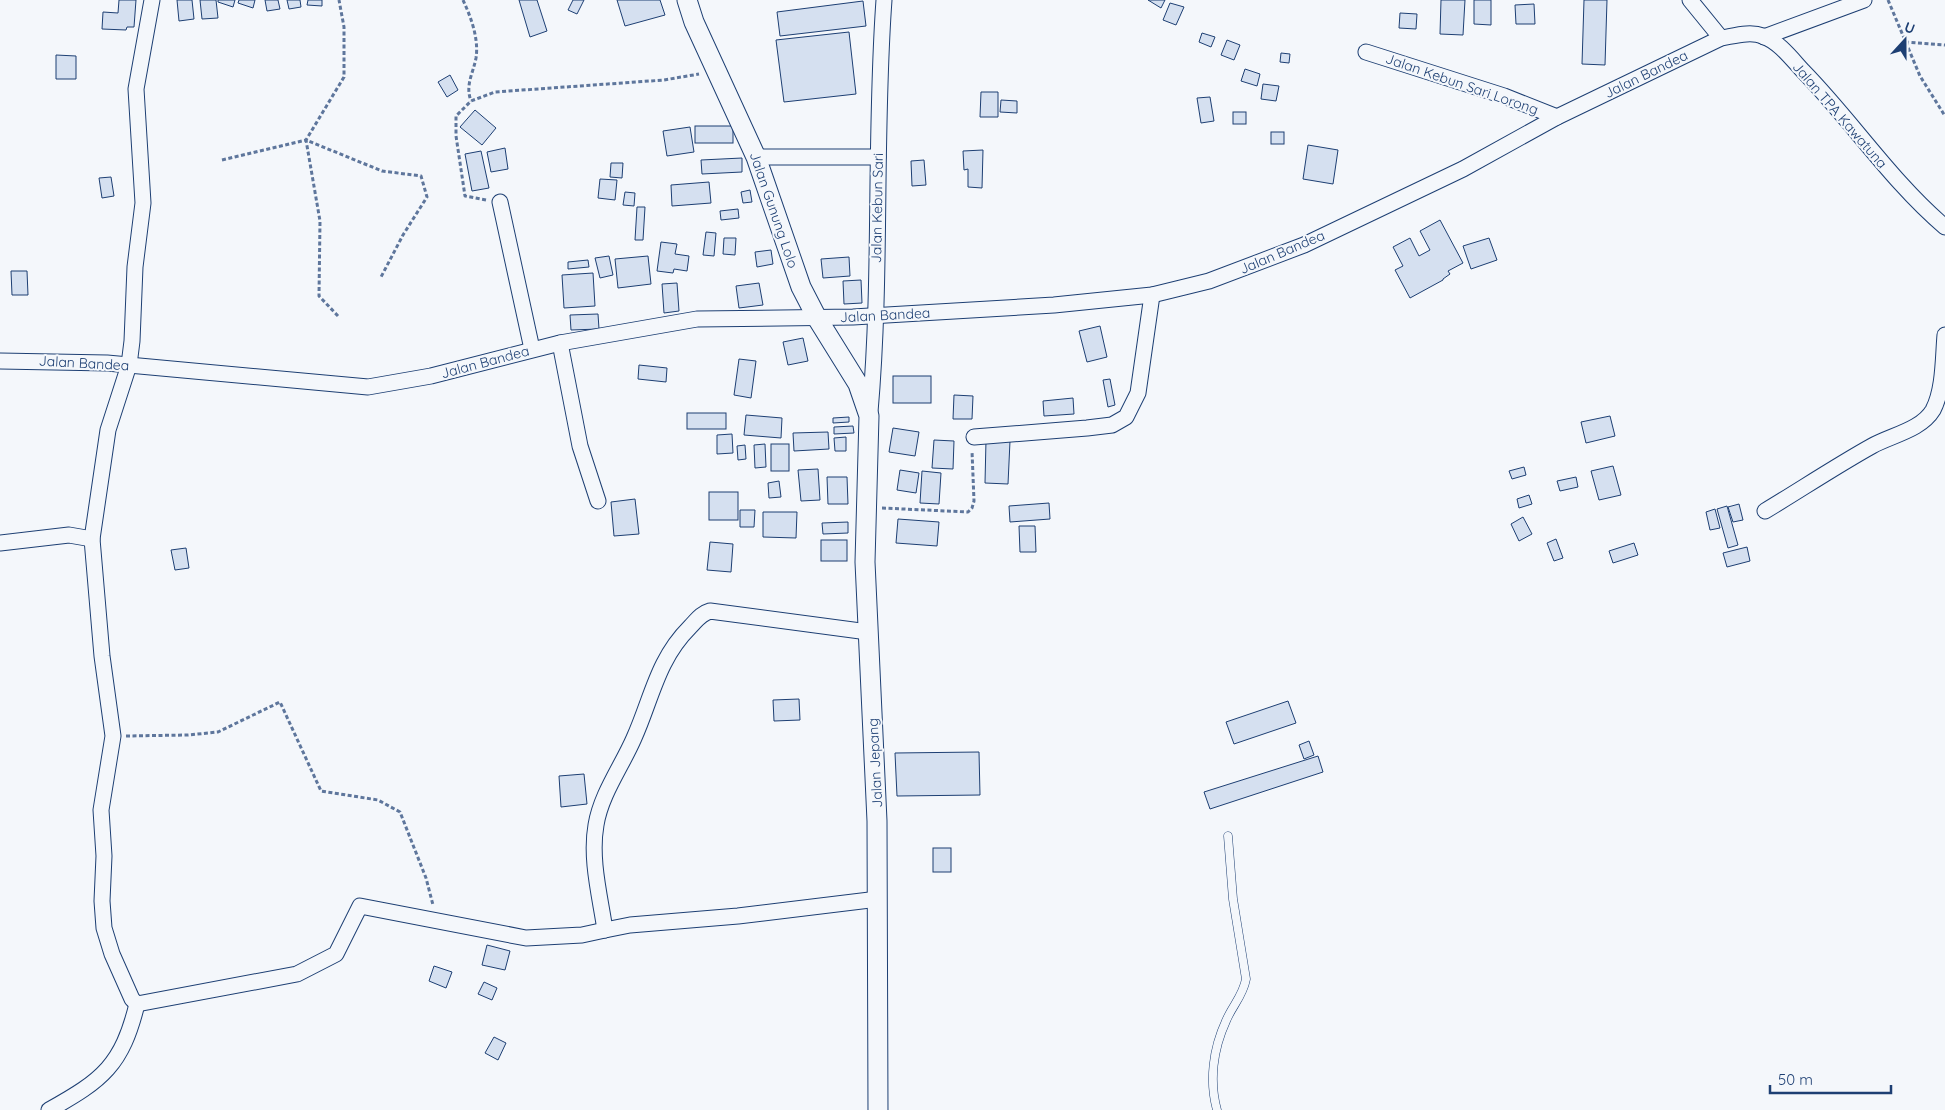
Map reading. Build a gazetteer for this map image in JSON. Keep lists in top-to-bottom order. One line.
{"streets":{"street":["Jalan Bandea","Jalan Kebun Sari Lorong","Jalan TPA Kawatuna","Jalan Kebun Sari","Jalan Gunung Lolo","Jalan Jepang"]},"crossings":[["Jalan Bandea","Jalan Kebun Sari Lorong"],["Jalan Bandea","Jalan Kebun Sari"],["Jalan Bandea","Jalan Gunung Lolo"],["Jalan Kebun Sari","Jalan Gunung Lolo"],["Jalan Kebun Sari","Jalan Jepang"],["Jalan Gunung Lolo","Jalan Jepang"]],"scale_bar":"50 m","north":"top"}
